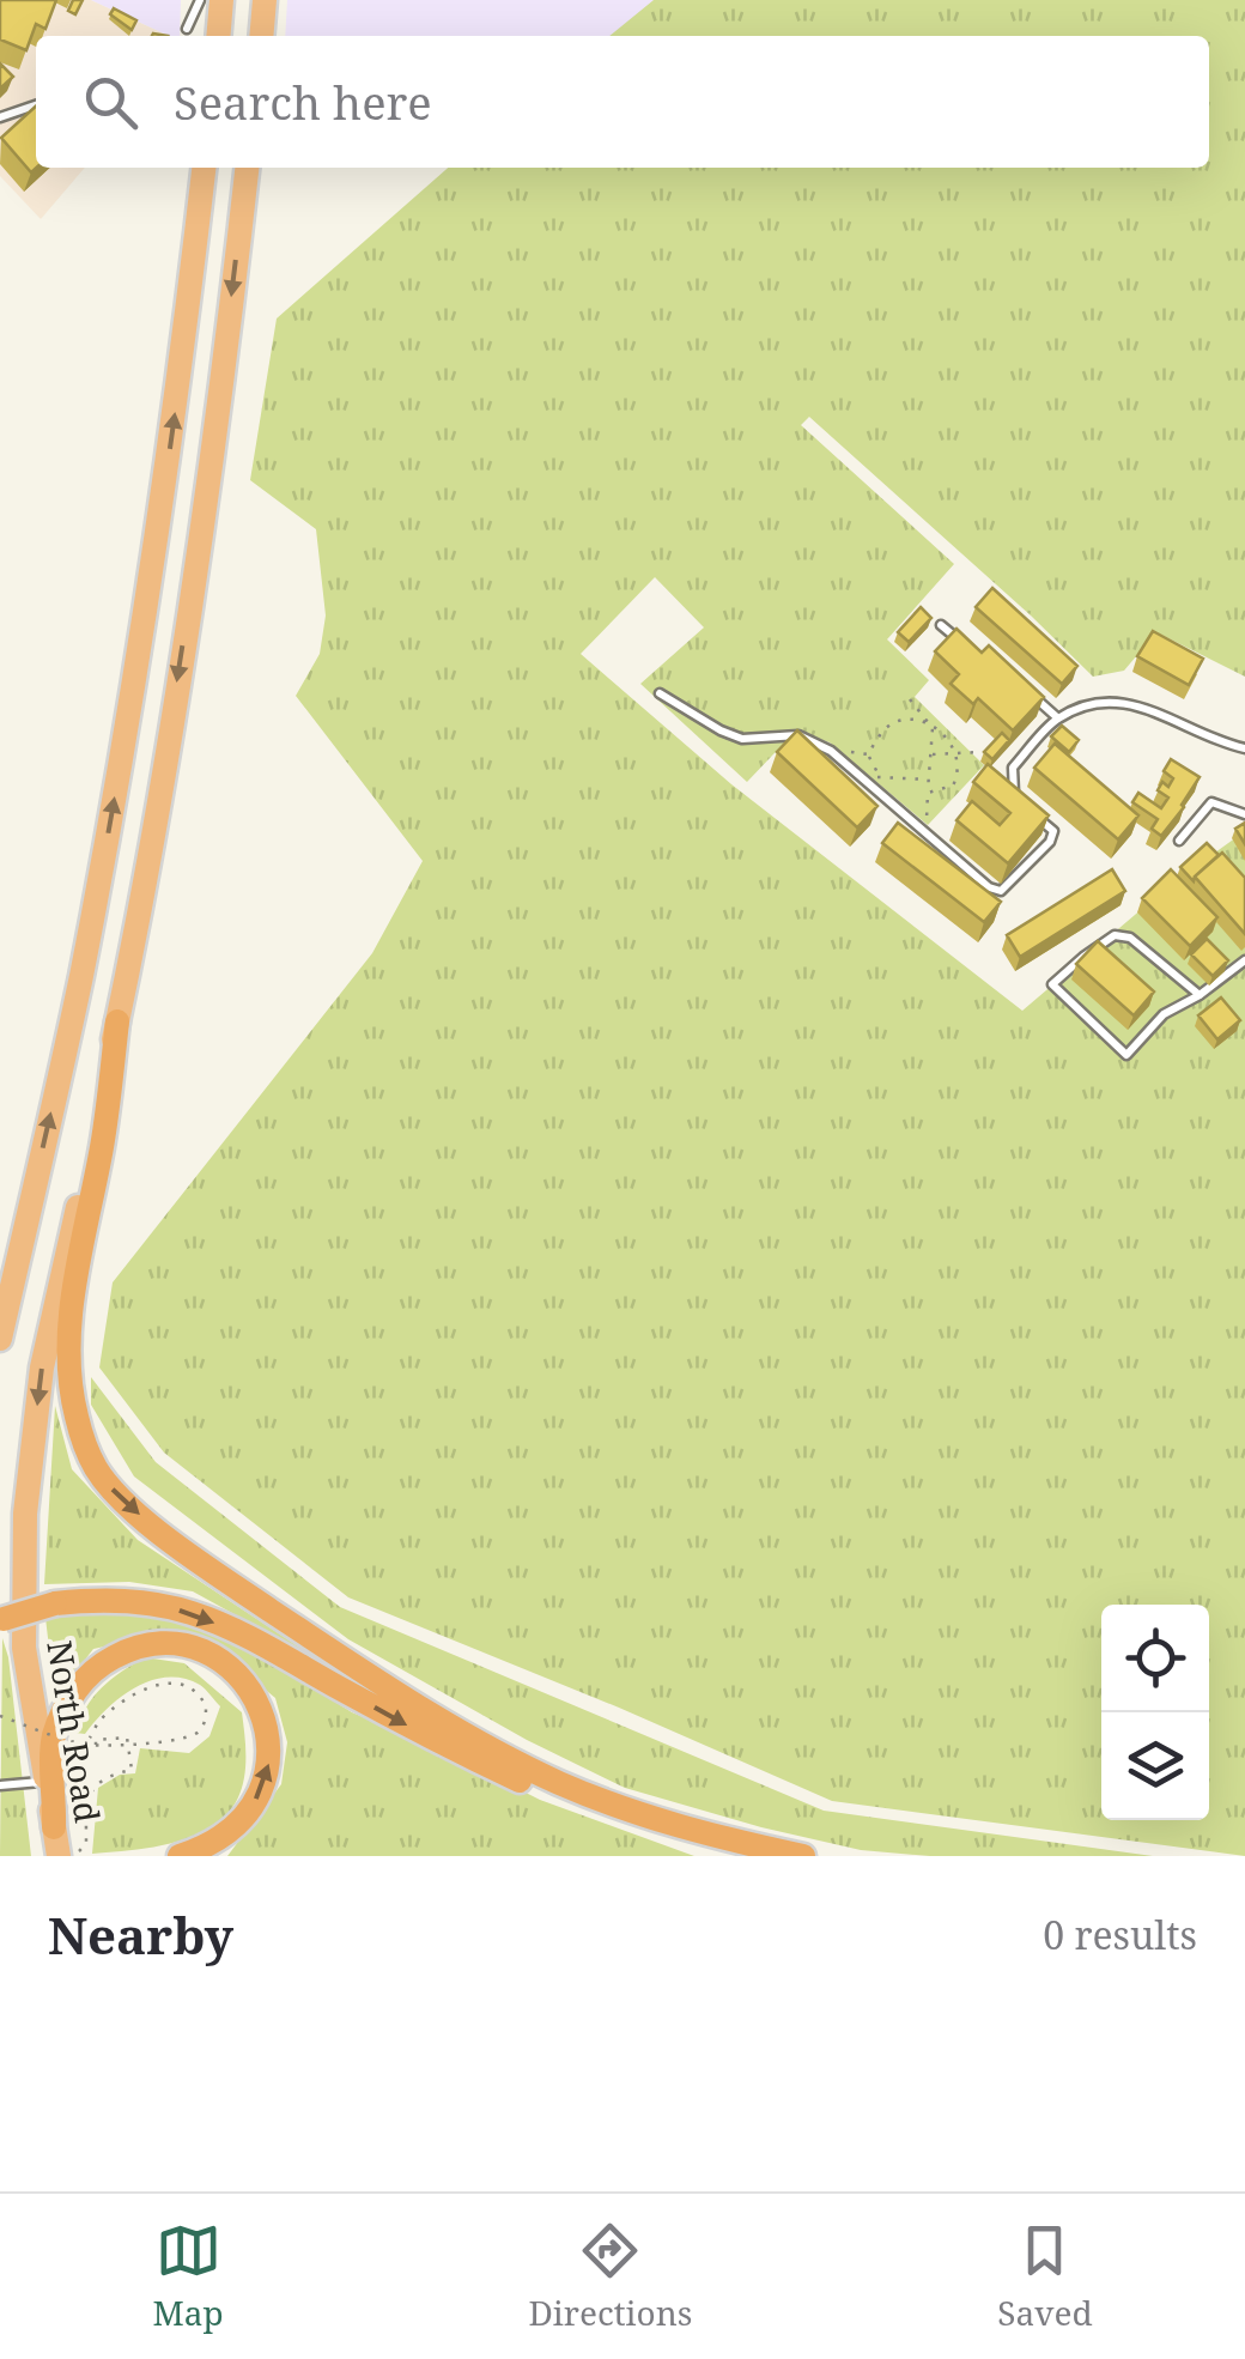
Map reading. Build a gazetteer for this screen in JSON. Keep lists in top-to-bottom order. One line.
{"streets":{"highway":["North Road"]},"page":{"search":"Search here","heading":["Nearby","0 results"],"nav":["Map","Directions","Saved"]}}
